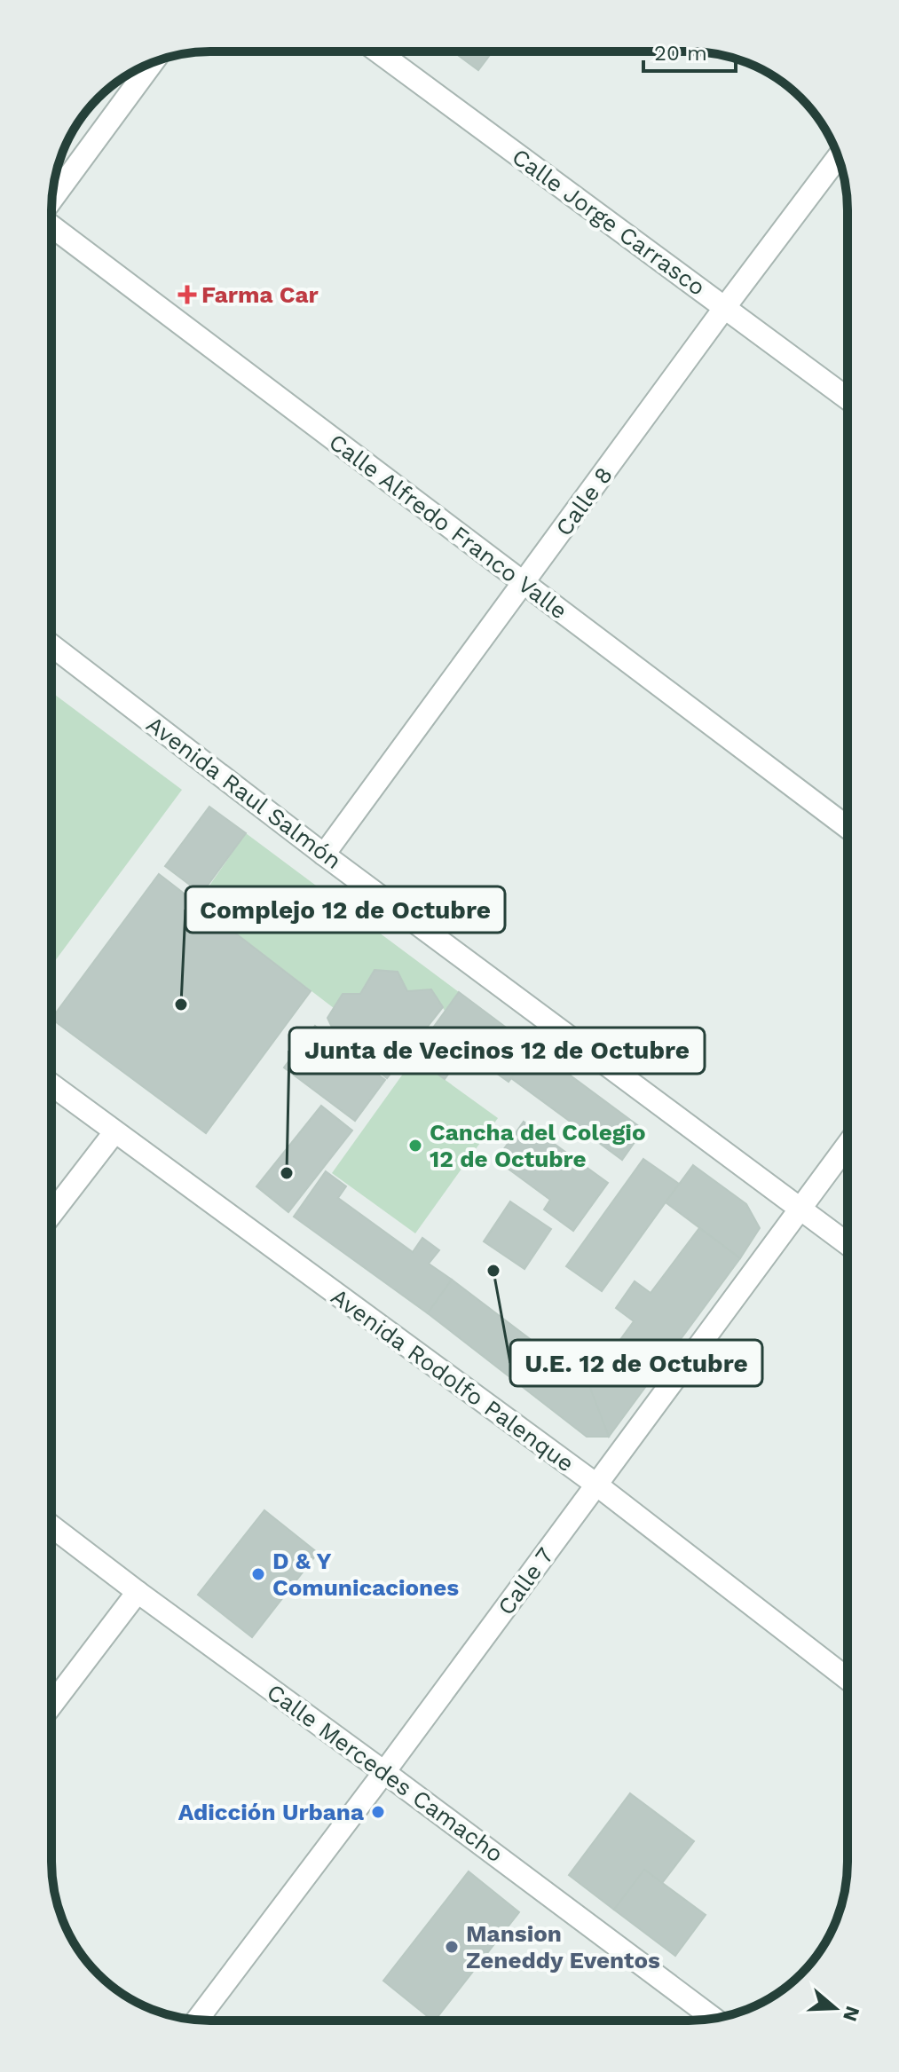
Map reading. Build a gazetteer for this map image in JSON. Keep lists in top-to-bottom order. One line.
{"streets":{"street":["Calle Jorge Carrasco","Calle 8","Calle Alfredo Franco Valle","Avenida Raul Salmón","Avenida Rodolfo Palenque","Calle 7","Calle Mercedes Camacho"]},"crossings":[["Calle Jorge Carrasco","Calle 8"],["Calle 8","Calle Alfredo Franco Valle"],["Calle 8","Avenida Raul Salmón"],["Avenida Raul Salmón","Calle 7"],["Avenida Rodolfo Palenque","Calle 7"],["Calle 7","Calle Mercedes Camacho"]],"places":{"health":["Farma Car"],"other":["Complejo 12 de Octubre","Cancha del Colegio 12 de Octubre","Junta de Vecinos 12 de Octubre","U.E. 12 de Octubre","D & Y Comunicaciones","Adicción Urbana","Mansion Zeneddy Eventos"]},"scale_bar":"20 m","north":"right"}
